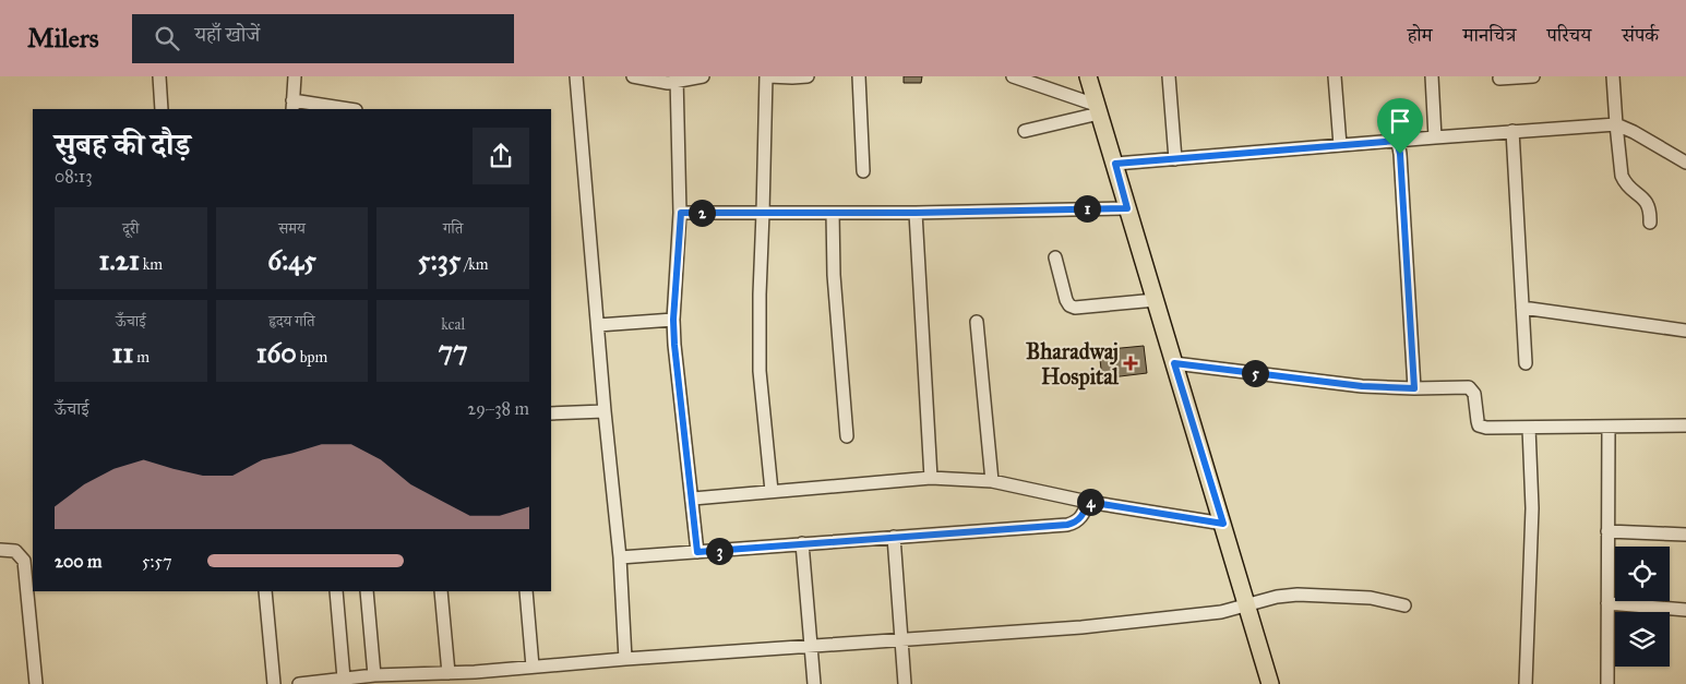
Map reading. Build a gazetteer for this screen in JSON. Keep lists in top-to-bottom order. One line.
{"places":{"health":["Bharadwaj Hospital"]},"page":{"header":"Milers","search":"यहाँ खोजें","nav":["होम","मानचित्र","परिचय","संपर्क"],"heading":["सुबह की दौड़","08:13"],"pins":["1","2","5","4","3"],"stats":[["दूरी","1.21 km"],["समय","6:45"],["गति","5:35 /km"],["ऊँचाई","11 m"],["हृदय गति","160 bpm"],["kcal","77"]],"chart":["ऊँचाई","29–38 m"],"list":[{"name":"200 m","note":"5:57"}]}}
